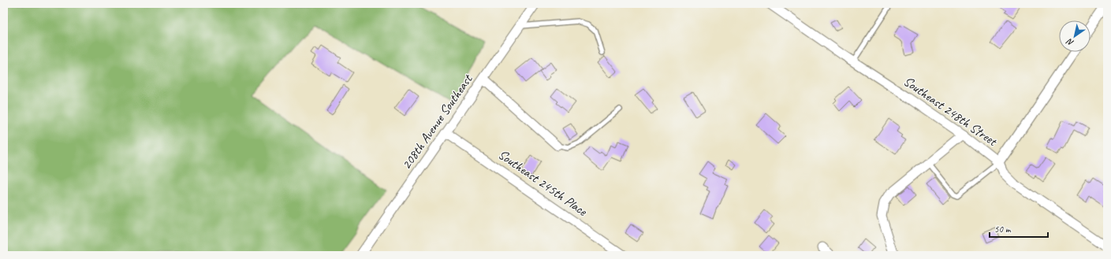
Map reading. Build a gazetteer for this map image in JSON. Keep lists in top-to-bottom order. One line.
{"streets":{"street":["Southeast 248th Street","208th Avenue Southeast","Southeast 245th Place"]},"crossings":[["208th Avenue Southeast","Southeast 245th Place"]],"scale_bar":"50 m","north":"bottom left"}
